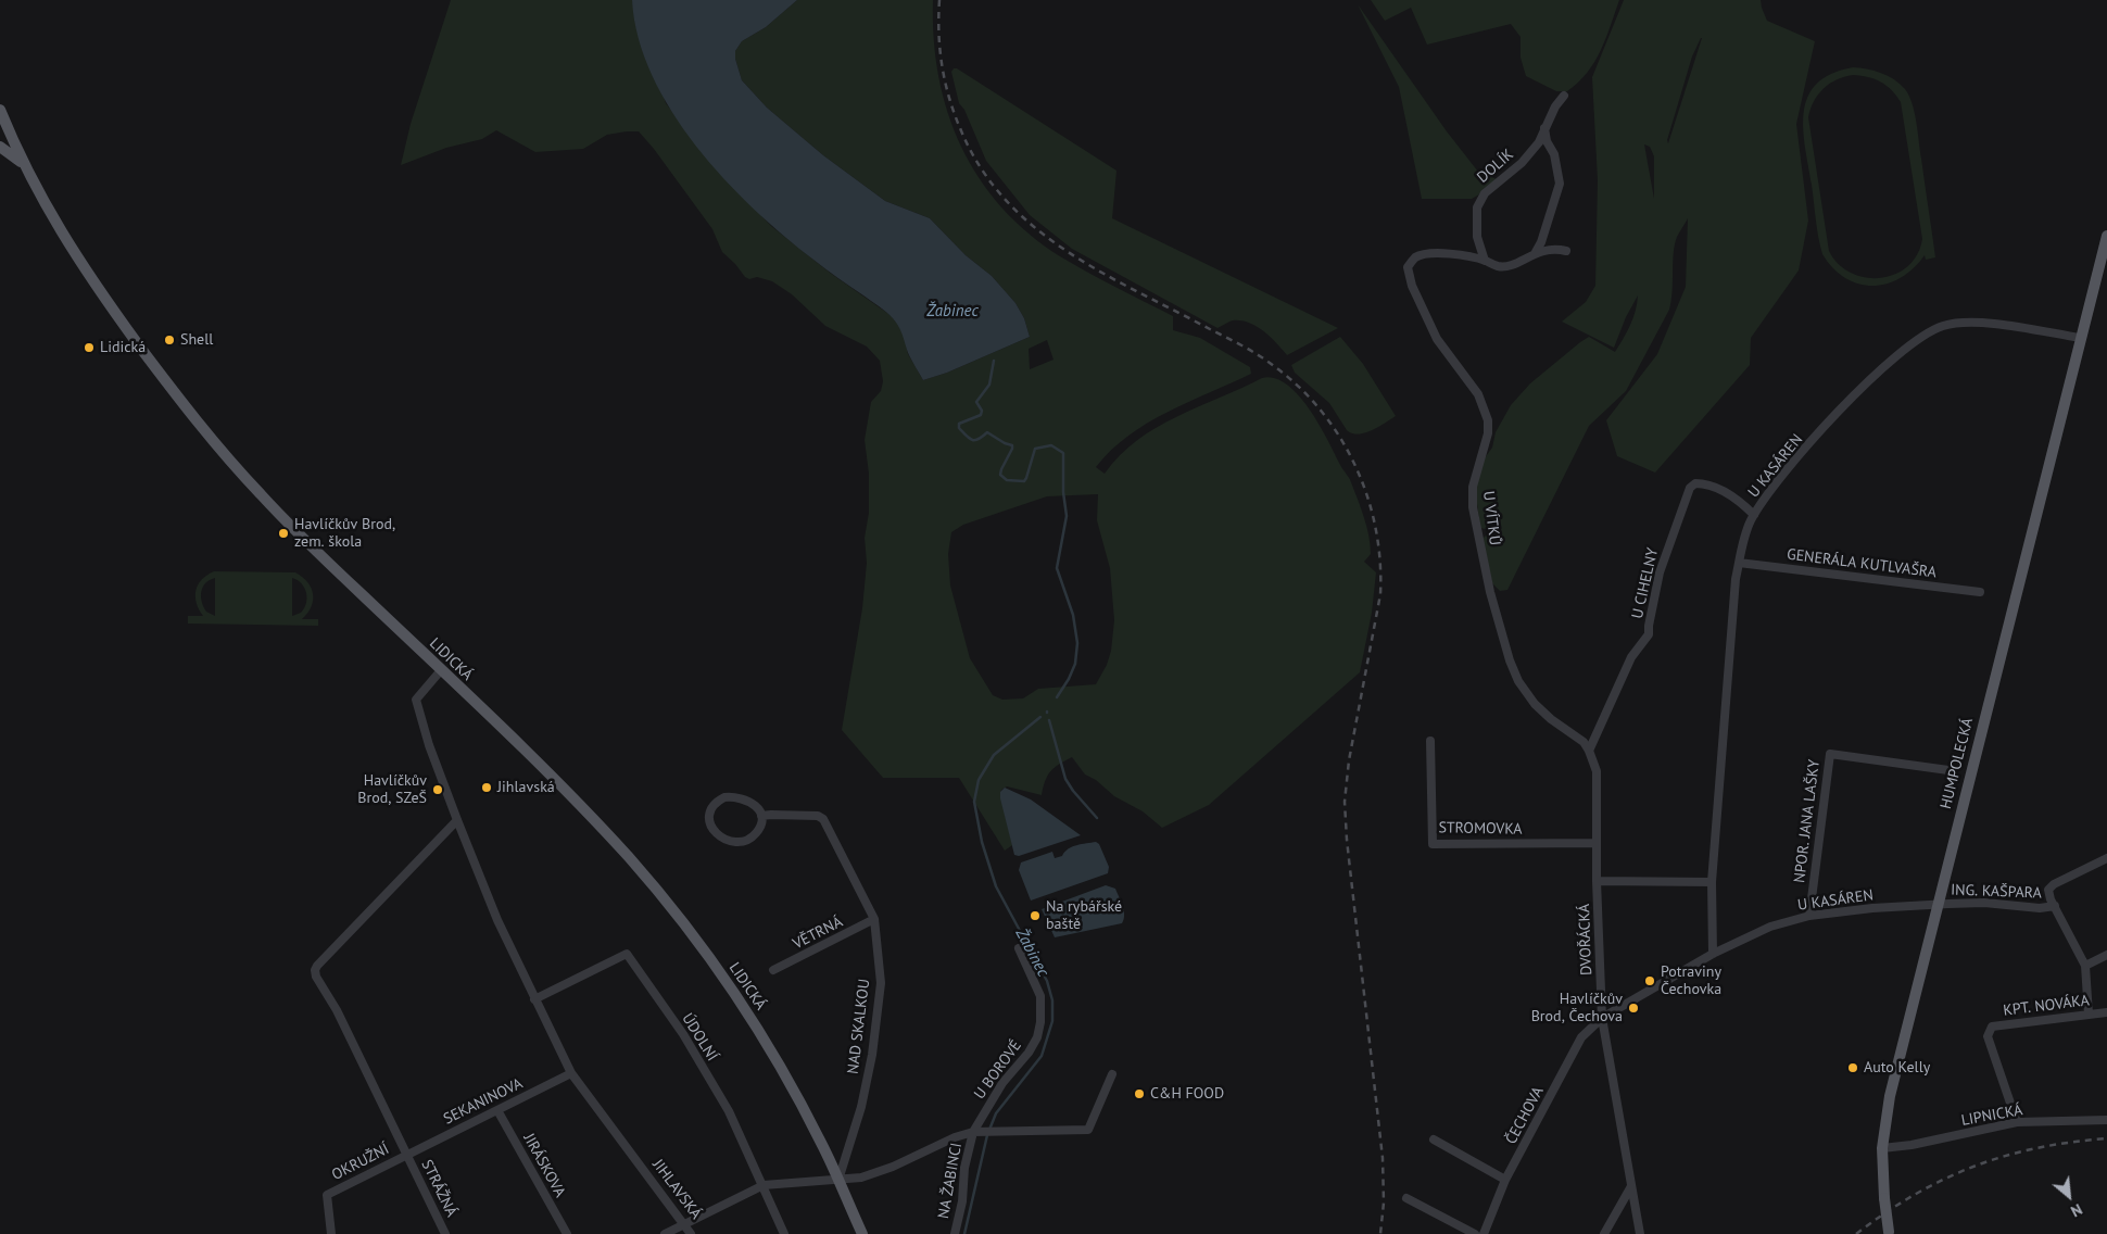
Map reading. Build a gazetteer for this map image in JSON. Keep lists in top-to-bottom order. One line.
{"streets":{"main road":["LIDICKÁ","HUMPOLECKÁ"],"street":["DOLÍK","U KASÁREN","U VÍTKŮ","GENERÁLA KUTLVAŠRA","U CIHELNY","NPOR. JANA LAŠKY","STROMOVKA","ING. KAŠPARA","VĚTRNÁ","DVOŘÁCKÁ","KPT. NOVÁKA","NAD SKALKOU","ÚDOLNÍ","U BOROVÉ","SEKANINOVA","ČECHOVA","LIPNICKÁ","OKRUŽNÍ","JIRÁSKOVA","NA ŽABINCI","STRÁŽNÁ","JIHLAVSKÁ"]},"crossings":[["DOLÍK","U VÍTKŮ"],["U KASÁREN","GENERÁLA KUTLVAŠRA"],["U KASÁREN","U CIHELNY"],["U KASÁREN","HUMPOLECKÁ"],["U KASÁREN","NPOR. JANA LAŠKY"],["U KASÁREN","ING. KAŠPARA"],["U KASÁREN","DVOŘÁCKÁ"],["U KASÁREN","ČECHOVA"],["U VÍTKŮ","U CIHELNY"],["U VÍTKŮ","DVOŘÁCKÁ"],["U CIHELNY","DVOŘÁCKÁ"],["LIDICKÁ","NAD SKALKOU"],["LIDICKÁ","JIHLAVSKÁ"],["HUMPOLECKÁ","ING. KAŠPARA"],["HUMPOLECKÁ","LIPNICKÁ"],["STROMOVKA","DVOŘÁCKÁ"],["ING. KAŠPARA","KPT. NOVÁKA"],["VĚTRNÁ","NAD SKALKOU"],["DVOŘÁCKÁ","ČECHOVA"],["KPT. NOVÁKA","LIPNICKÁ"],["ÚDOLNÍ","JIHLAVSKÁ"],["U BOROVÉ","NA ŽABINCI"],["SEKANINOVA","OKRUŽNÍ"],["SEKANINOVA","JIRÁSKOVA"],["SEKANINOVA","STRÁŽNÁ"],["SEKANINOVA","JIHLAVSKÁ"],["OKRUŽNÍ","STRÁŽNÁ"],["STRÁŽNÁ","JIHLAVSKÁ"]],"water":["Žabinec"],"places":["Shell","Lidická","Havlíčkův Brod, zem. škola","Jihlavská","Havlíčkův Brod, SZeŠ","Na rybářské baště","Potraviny Čechovka","Havlíčkův Brod, Čechova","Auto Kelly","C&H FOOD"],"north":"bottom right"}
